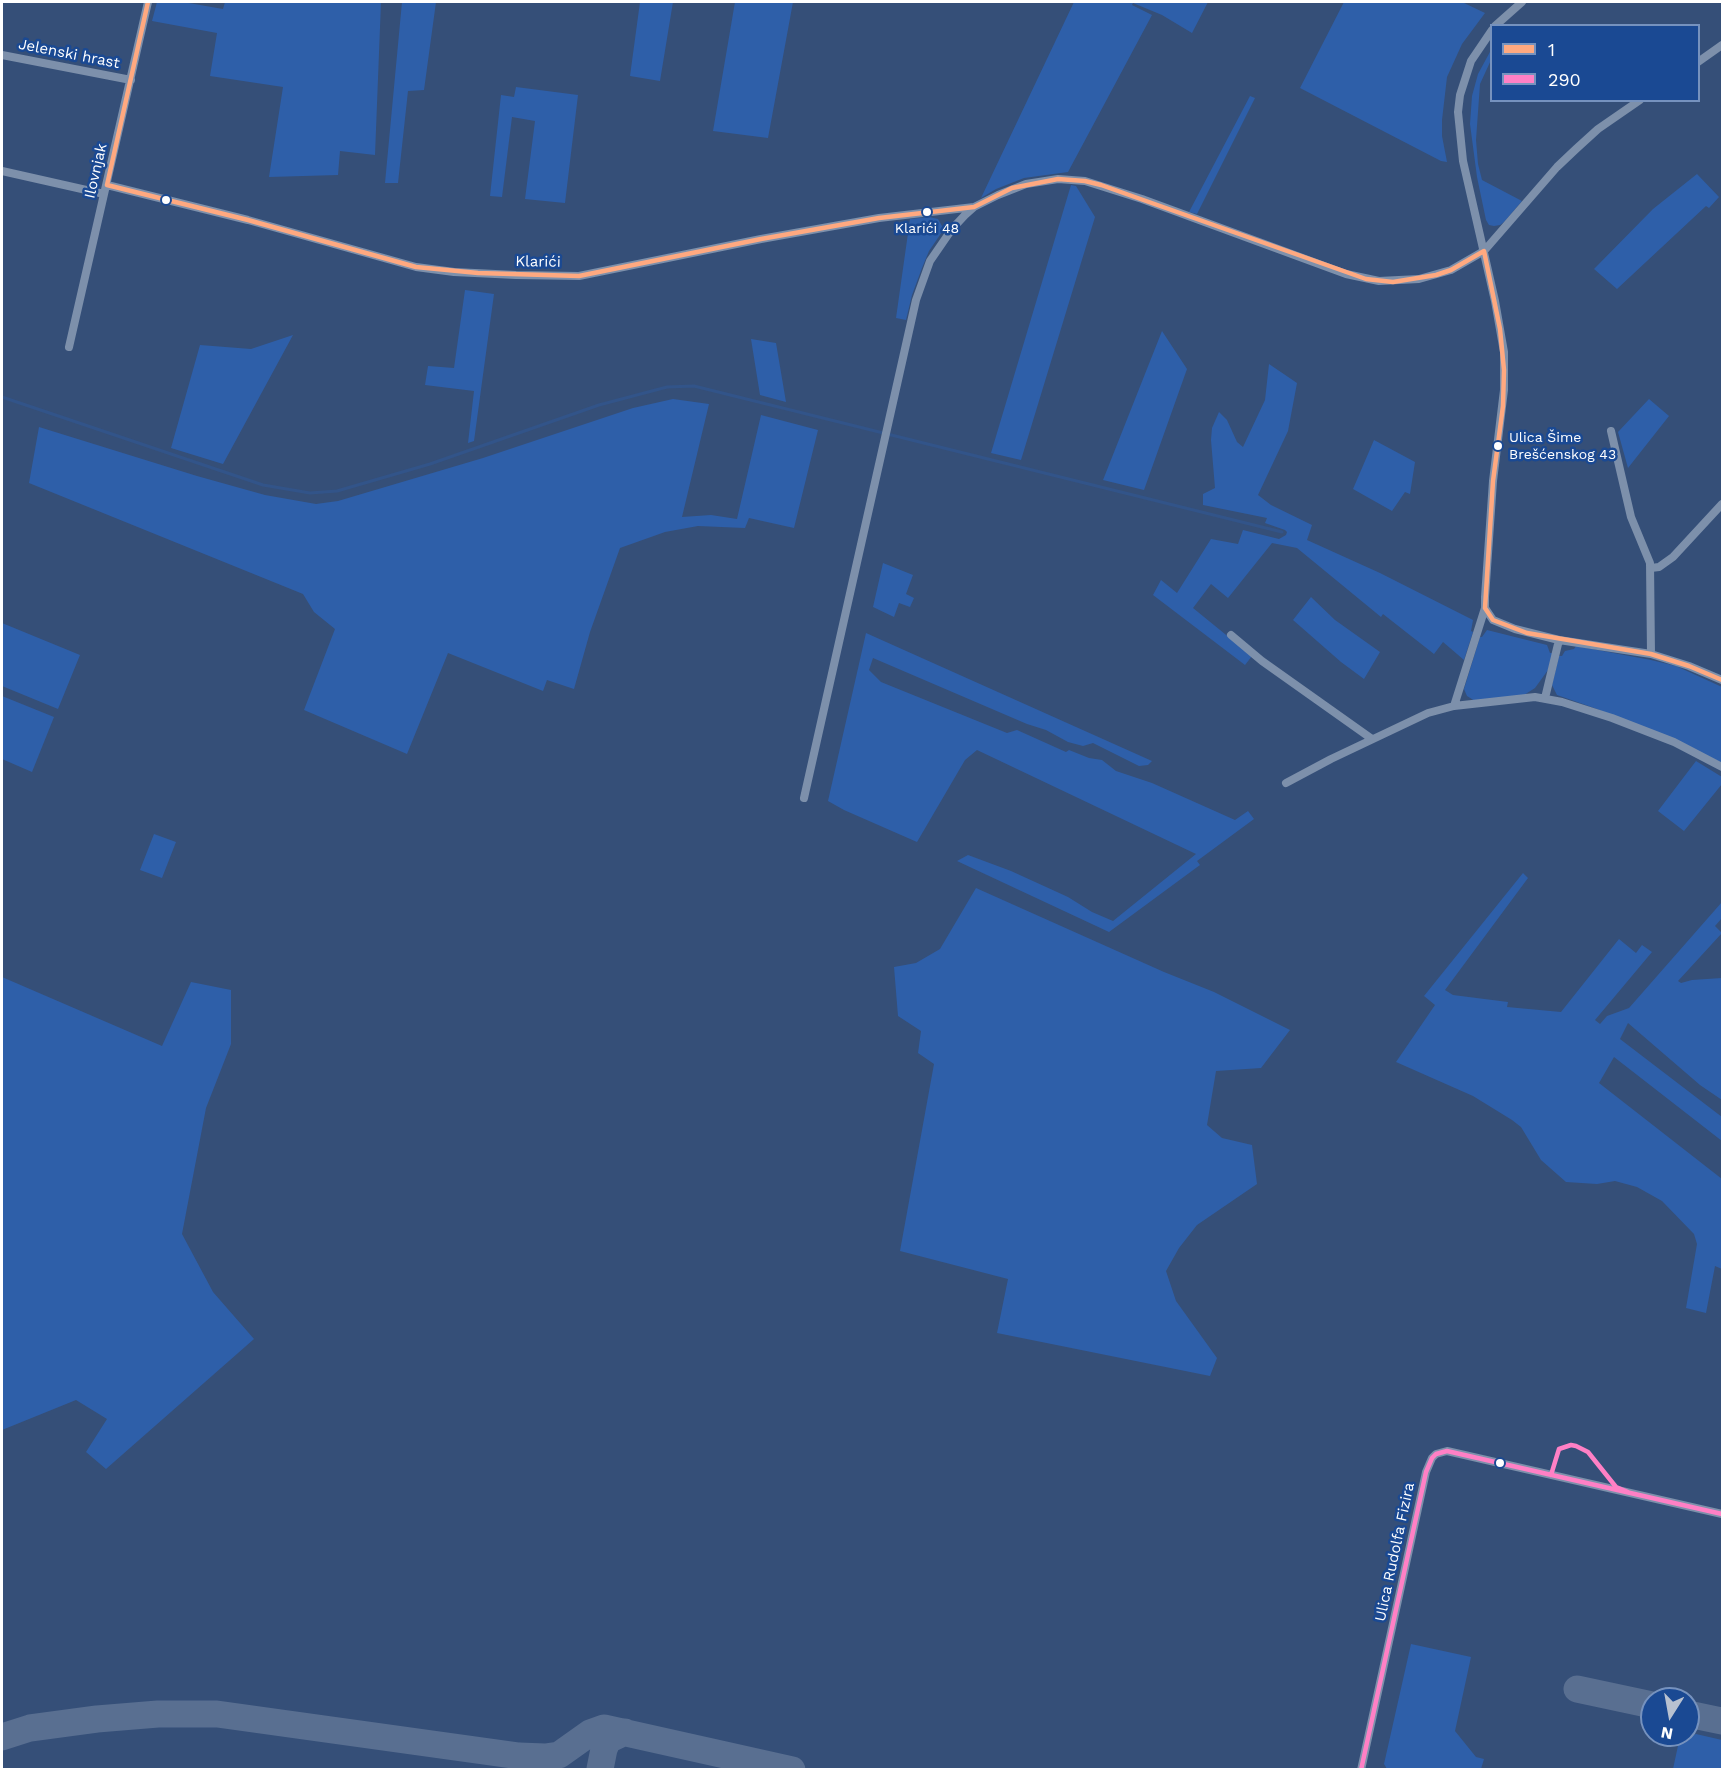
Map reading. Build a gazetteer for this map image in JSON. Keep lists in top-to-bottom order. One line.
{"streets":{"street":["Jelenski hrast","Ilovnjak","Klarići","Ulica Rudolfa Fizira"]},"crossings":[["Jelenski hrast","Ilovnjak"],["Ilovnjak","Klarići"]],"places":["Klarići 48","Ulica Šime Brešćenskog 43"],"lines":["transit line 1","transit line 290"],"legend":["1","290"],"north":"bottom"}
